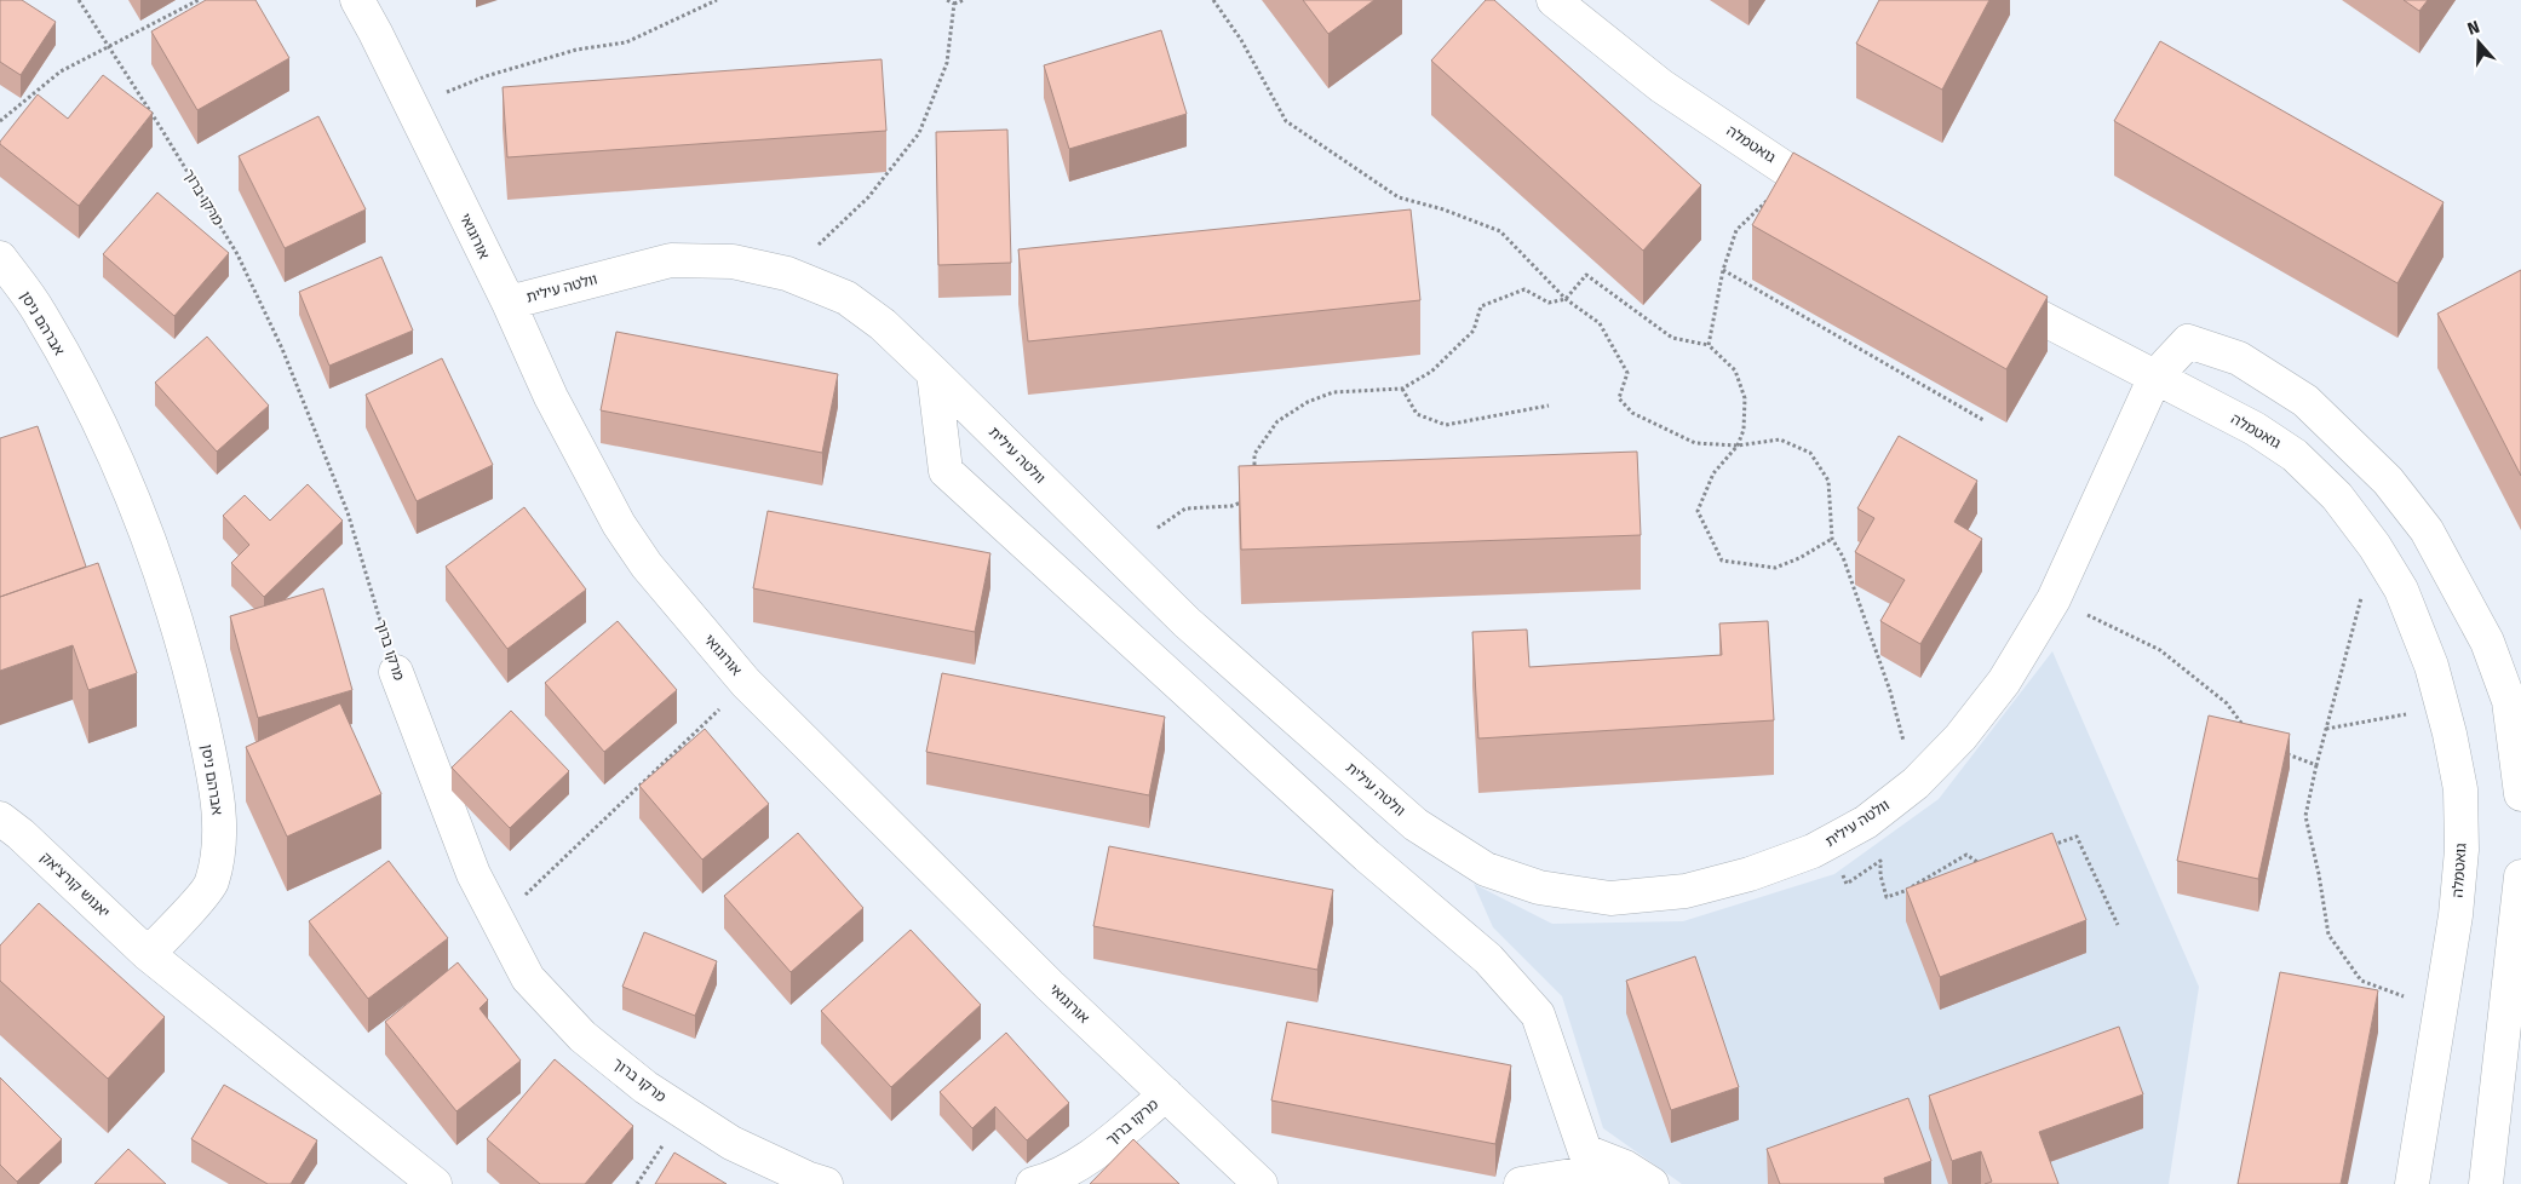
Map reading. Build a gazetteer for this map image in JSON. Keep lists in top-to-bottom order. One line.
{"streets":{"street":["גואטמלה","מרקו ברוך","אורוגואי","וולטה עילית","אברהם ניסן","יאנוש קורצ'אק"]},"crossings":[["גואטמלה","וולטה עילית"],["מרקו ברוך","אורוגואי"],["אורוגואי","וולטה עילית"],["אברהם ניסן","יאנוש קורצ'אק"]],"north":"top"}
